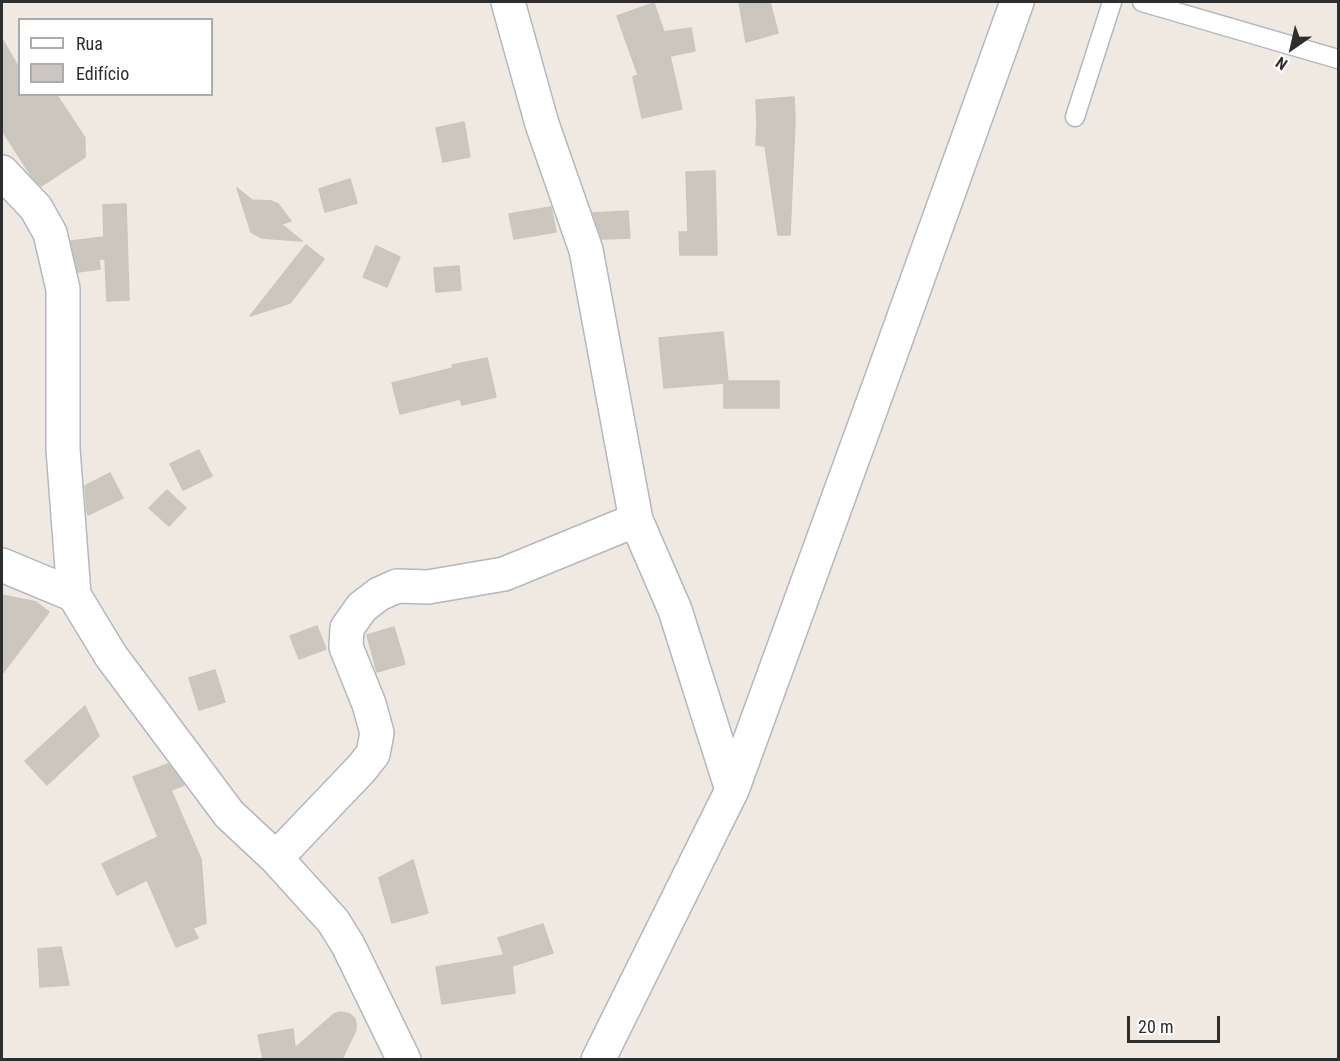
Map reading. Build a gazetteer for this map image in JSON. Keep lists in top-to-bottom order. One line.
{"legend":["Rua","Edifício"],"scale_bar":"20 m","north":"bottom left"}
